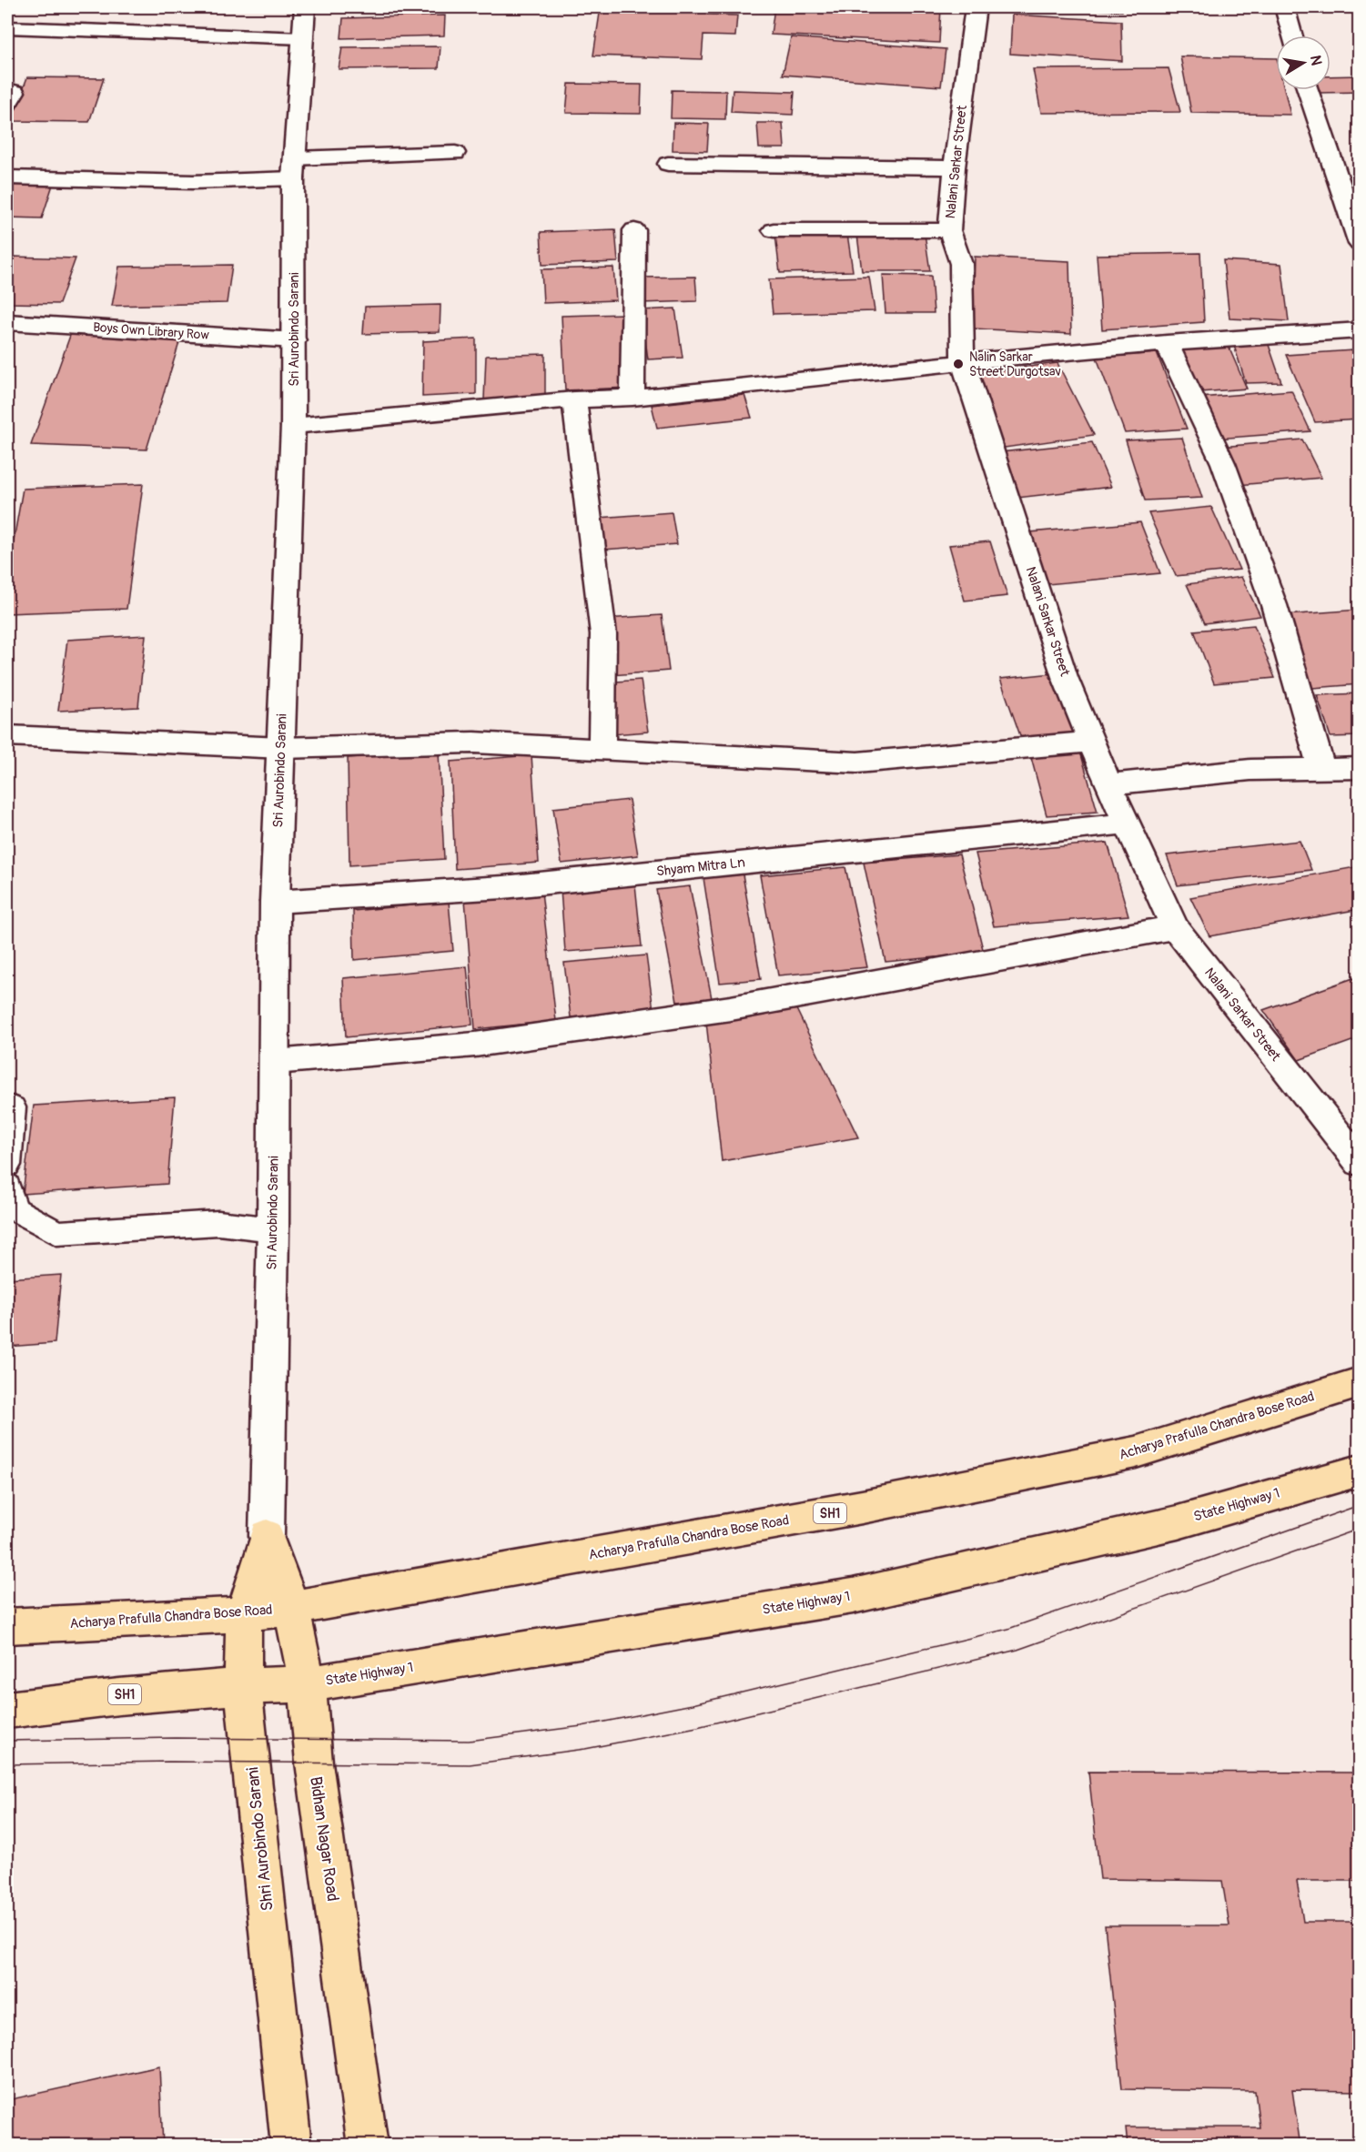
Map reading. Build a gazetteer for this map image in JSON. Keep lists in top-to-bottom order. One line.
{"streets":{"main road":["Acharya Prafulla Chandra Bose Road","State Highway 1","SH1","Shri Aurobindo Sarani","Bidhan Nagar Road"],"street":["Nalani Sarkar Street","Sri Aurobindo Sarani","Boys Own Library Row","Shyam Mitra Ln"]},"crossings":[["Nalani Sarkar Street","Shyam Mitra Ln"],["Sri Aurobindo Sarani","Boys Own Library Row"],["Sri Aurobindo Sarani","Shyam Mitra Ln"],["Sri Aurobindo Sarani","Shri Aurobindo Sarani"],["Sri Aurobindo Sarani","Bidhan Nagar Road"],["Acharya Prafulla Chandra Bose Road","Shri Aurobindo Sarani"],["Acharya Prafulla Chandra Bose Road","Bidhan Nagar Road"],["State Highway 1","SH1"],["State Highway 1","Shri Aurobindo Sarani"],["State Highway 1","Bidhan Nagar Road"],["SH1","Shri Aurobindo Sarani"],["Shri Aurobindo Sarani","Bidhan Nagar Road"]],"places":["Nalin Sarkar Street Durgotsav"],"north":"right"}
